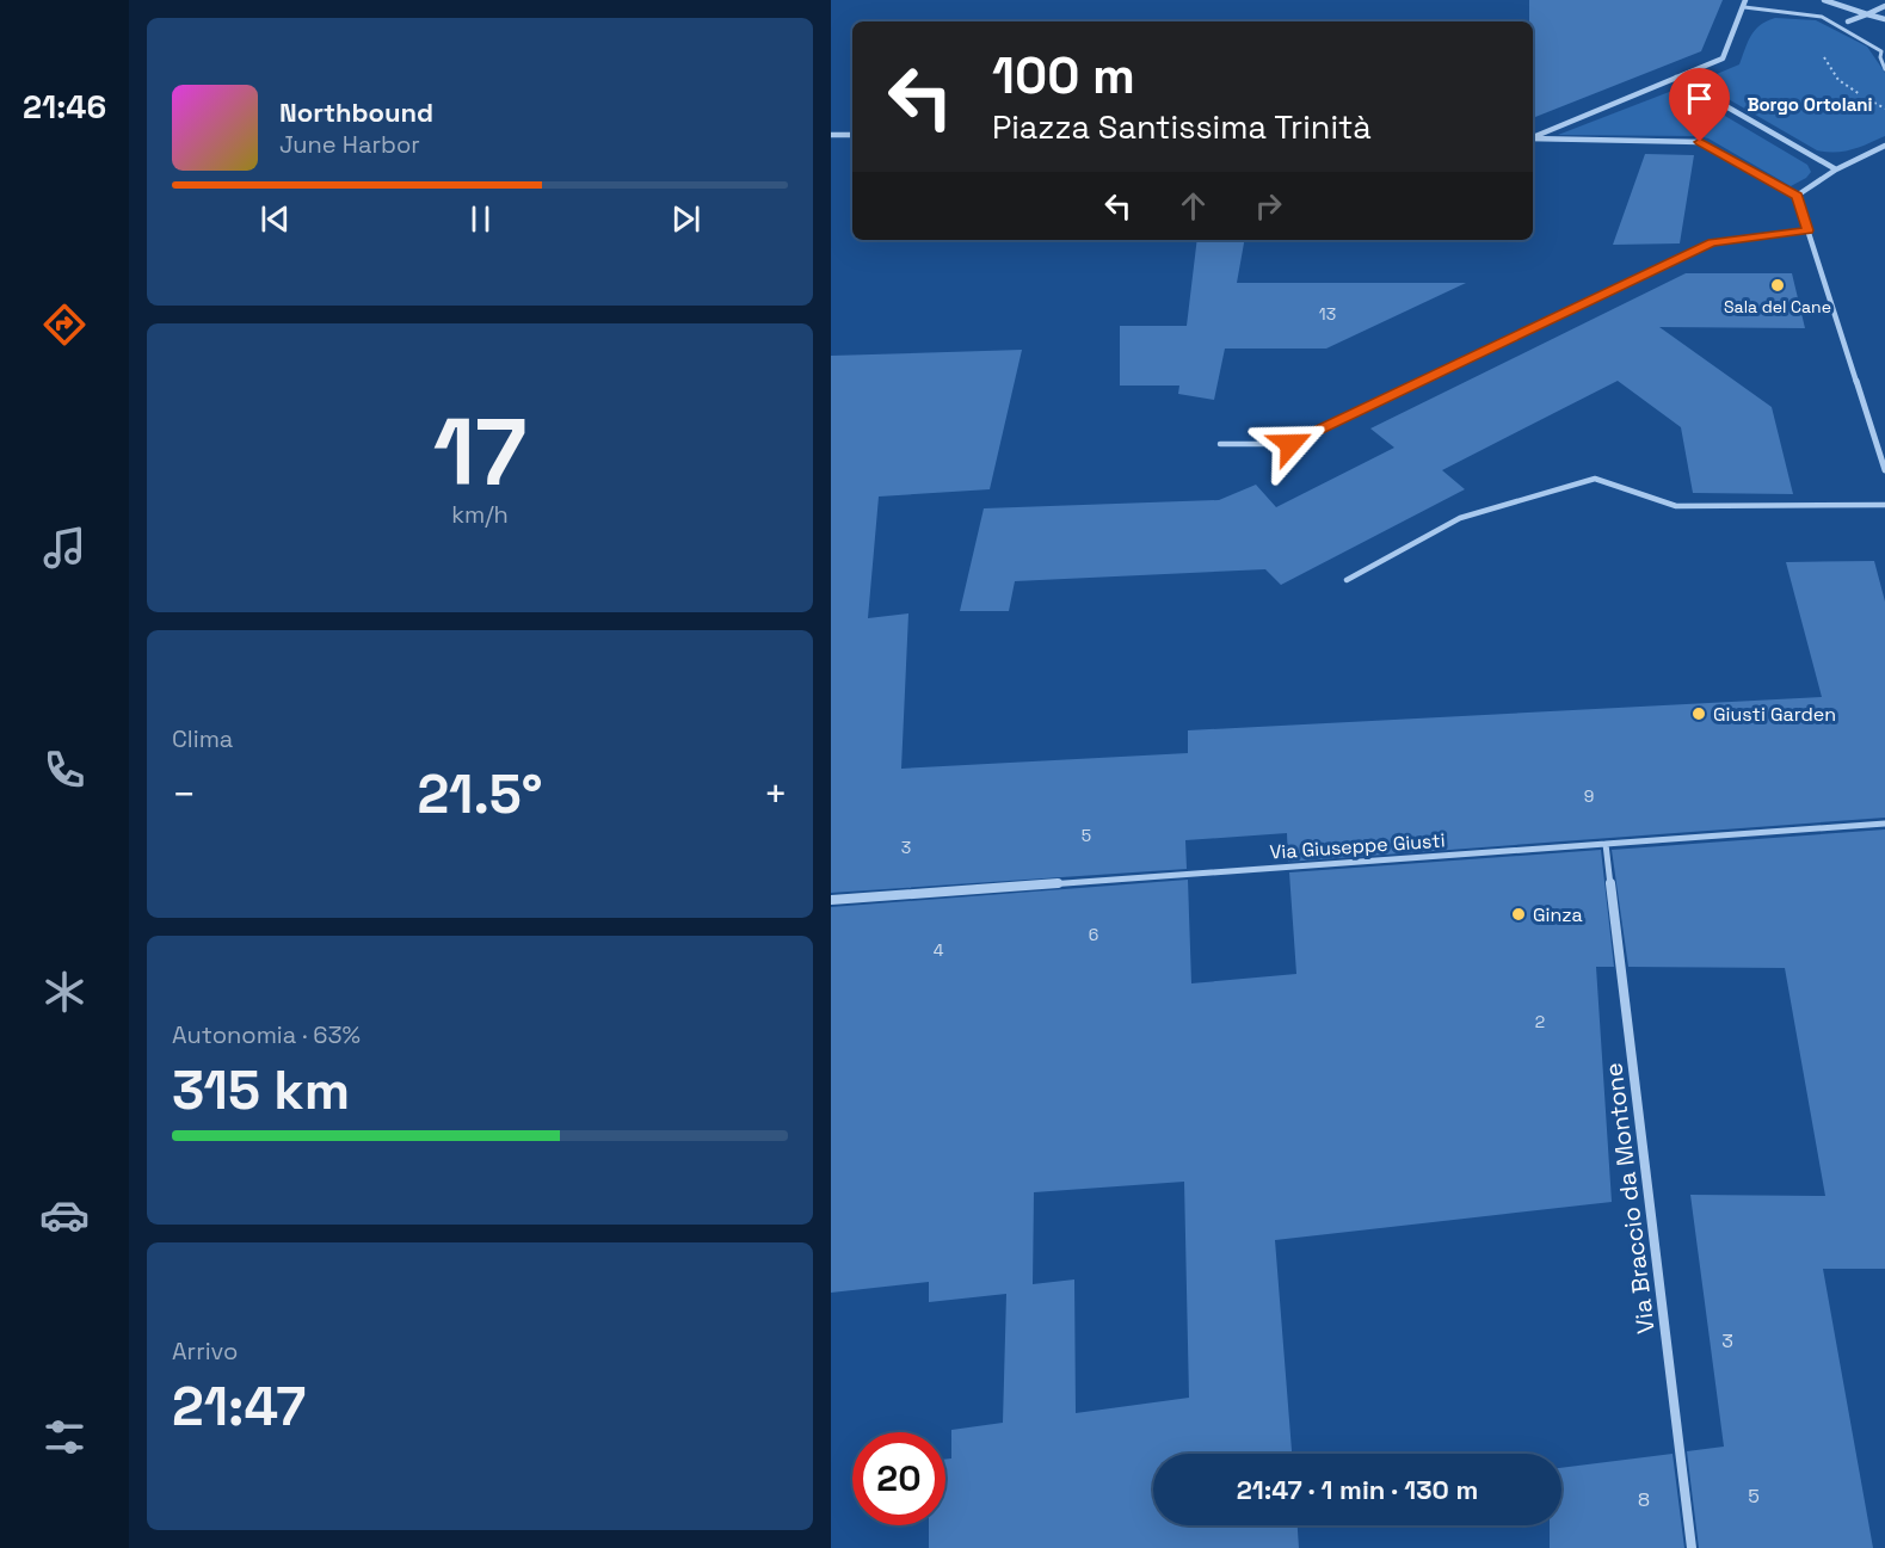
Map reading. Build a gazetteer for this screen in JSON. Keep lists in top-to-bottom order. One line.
{"streets":{"street":["Via Giuseppe Giusti","Via Braccio da Montone"]},"crossings":[["Via Giuseppe Giusti","Via Braccio da Montone"]],"districts":["Borgo Ortolani"],"places":["Sala del Cane","Giusti Garden","Ginza"],"house_numbers":["13","9","5","3","6","4","2","3","5","8"],"page":{"tabs":"21:46","turn":["100 m","Piazza Santissima Trinità"],"song":["Northbound","June Harbor"],"tile":[["17","km/h"],"Clima",["Autonomia · 63%","315 km"],["Arrivo","21:47"]],"heat":["−","21.5°","+"],"limit":"20","trip":"21:47 · 1 min · 130 m"}}
